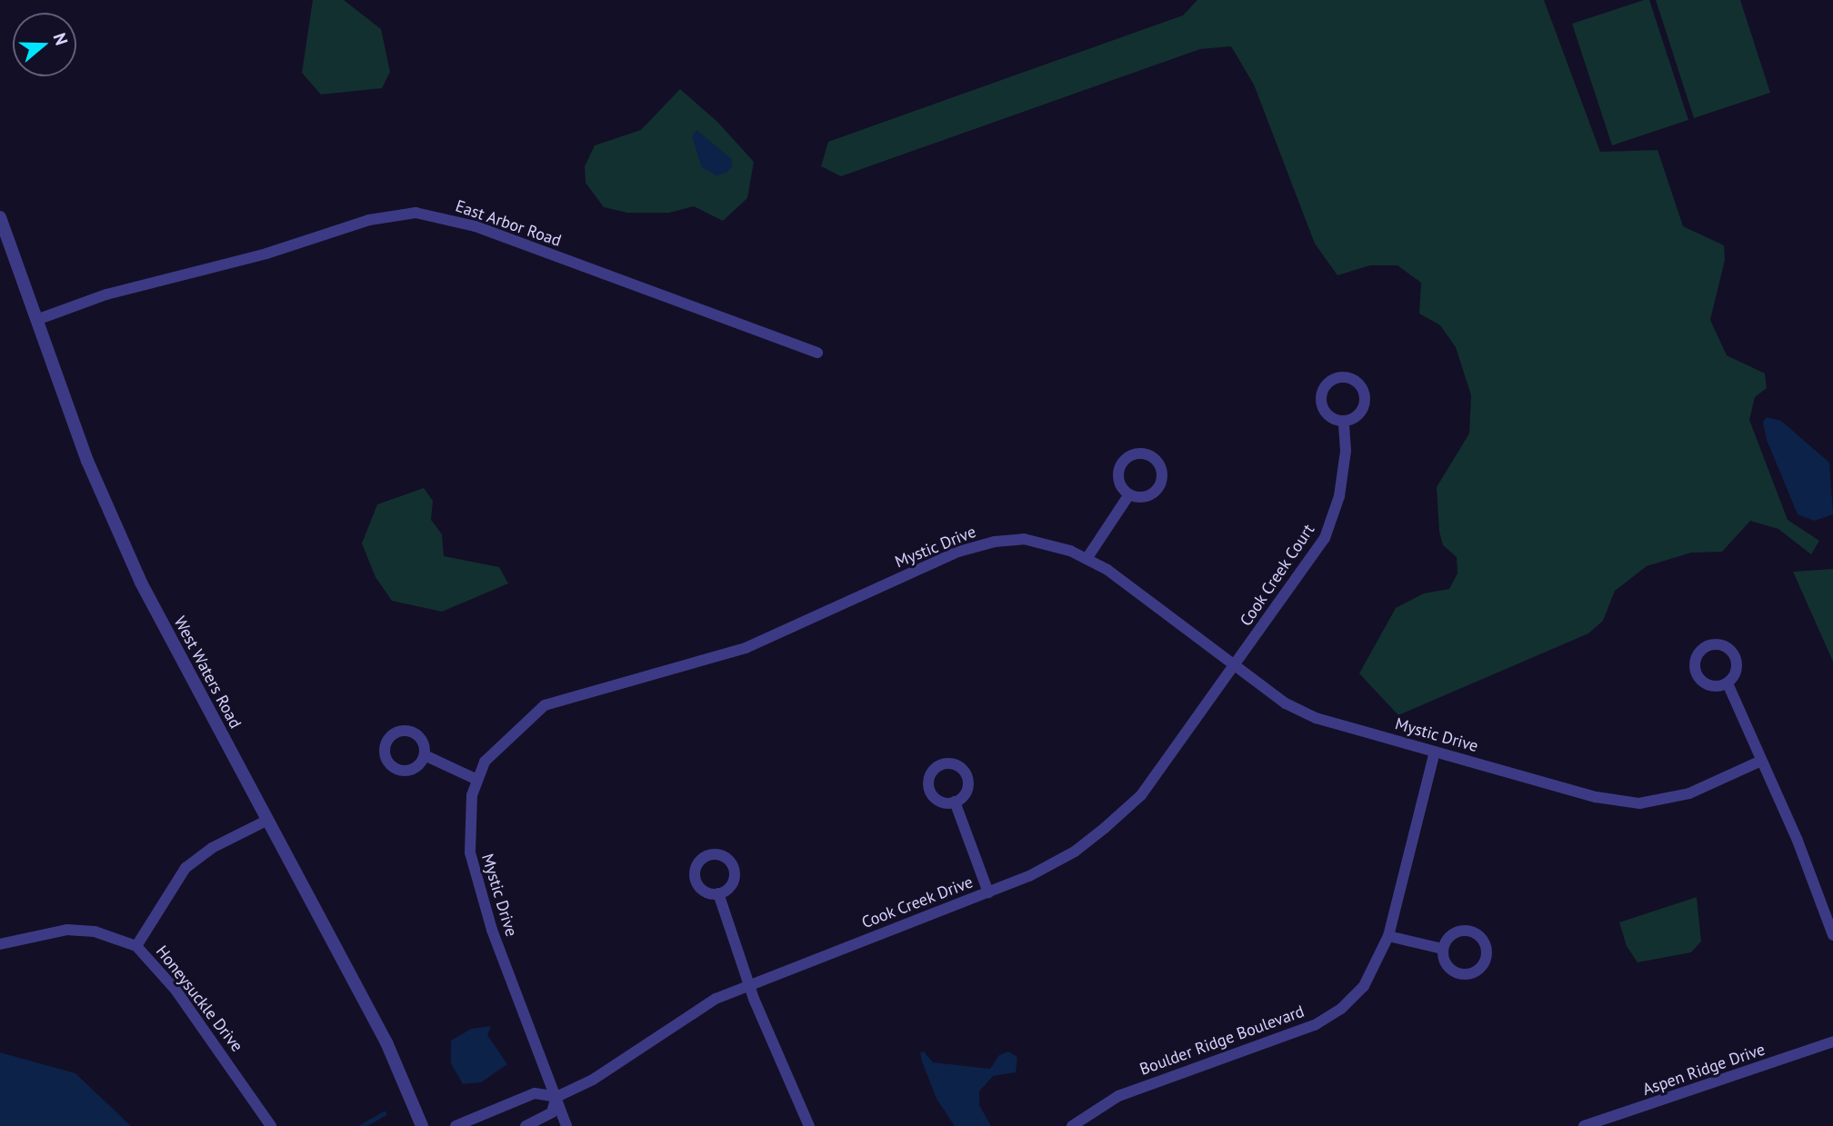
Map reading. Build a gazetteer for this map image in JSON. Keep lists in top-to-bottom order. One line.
{"streets":{"street":["East Arbor Road","Mystic Drive","Cook Creek Court","West Waters Road","Cook Creek Drive","Honeysuckle Drive","Boulder Ridge Boulevard","Aspen Ridge Drive"]},"crossings":[["East Arbor Road","West Waters Road"],["Mystic Drive","Cook Creek Court"],["Mystic Drive","Cook Creek Drive"],["Mystic Drive","Boulder Ridge Boulevard"],["Cook Creek Court","Cook Creek Drive"]],"north":"right"}
